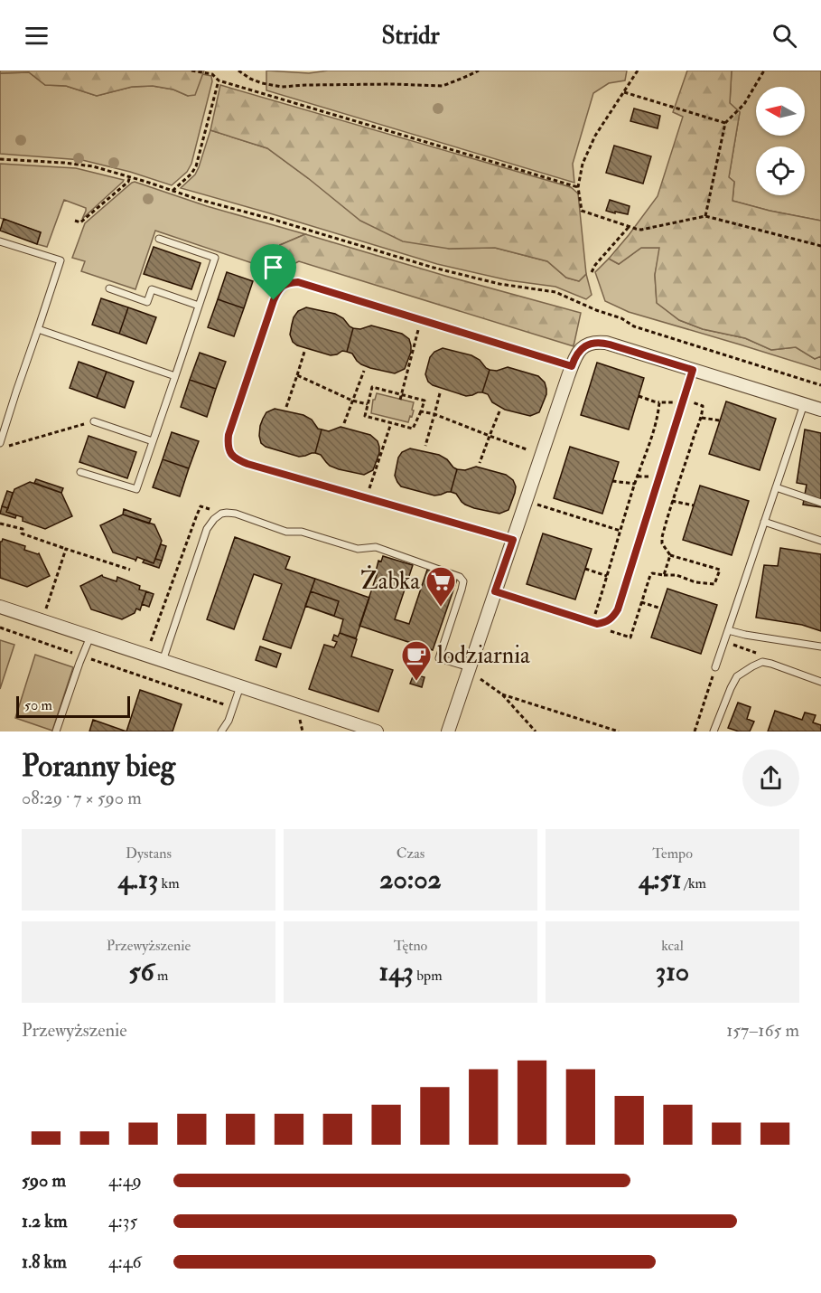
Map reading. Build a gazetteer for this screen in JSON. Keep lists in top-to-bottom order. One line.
{"places":{"supermarket":["Żabka"],"cafe":["lodziarnia"]},"scale_bar":"50 m","north":"left","page":{"header":"Stridr","scale":"50 m","heading":["Poranny bieg","08:29 · 7 × 590 m"],"stats":[["Dystans","4.13 km"],["Czas","20:02"],["Tempo","4:51 /km"],["Przewyższenie","56 m"],["Tętno","143 bpm"],["kcal","310"]],"chart":["Przewyższenie","157–165 m"],"list":[{"name":"590 m","note":"4:49"},{"name":"1.2 km","note":"4:35"},{"name":"1.8 km","note":"4:46"}]}}
